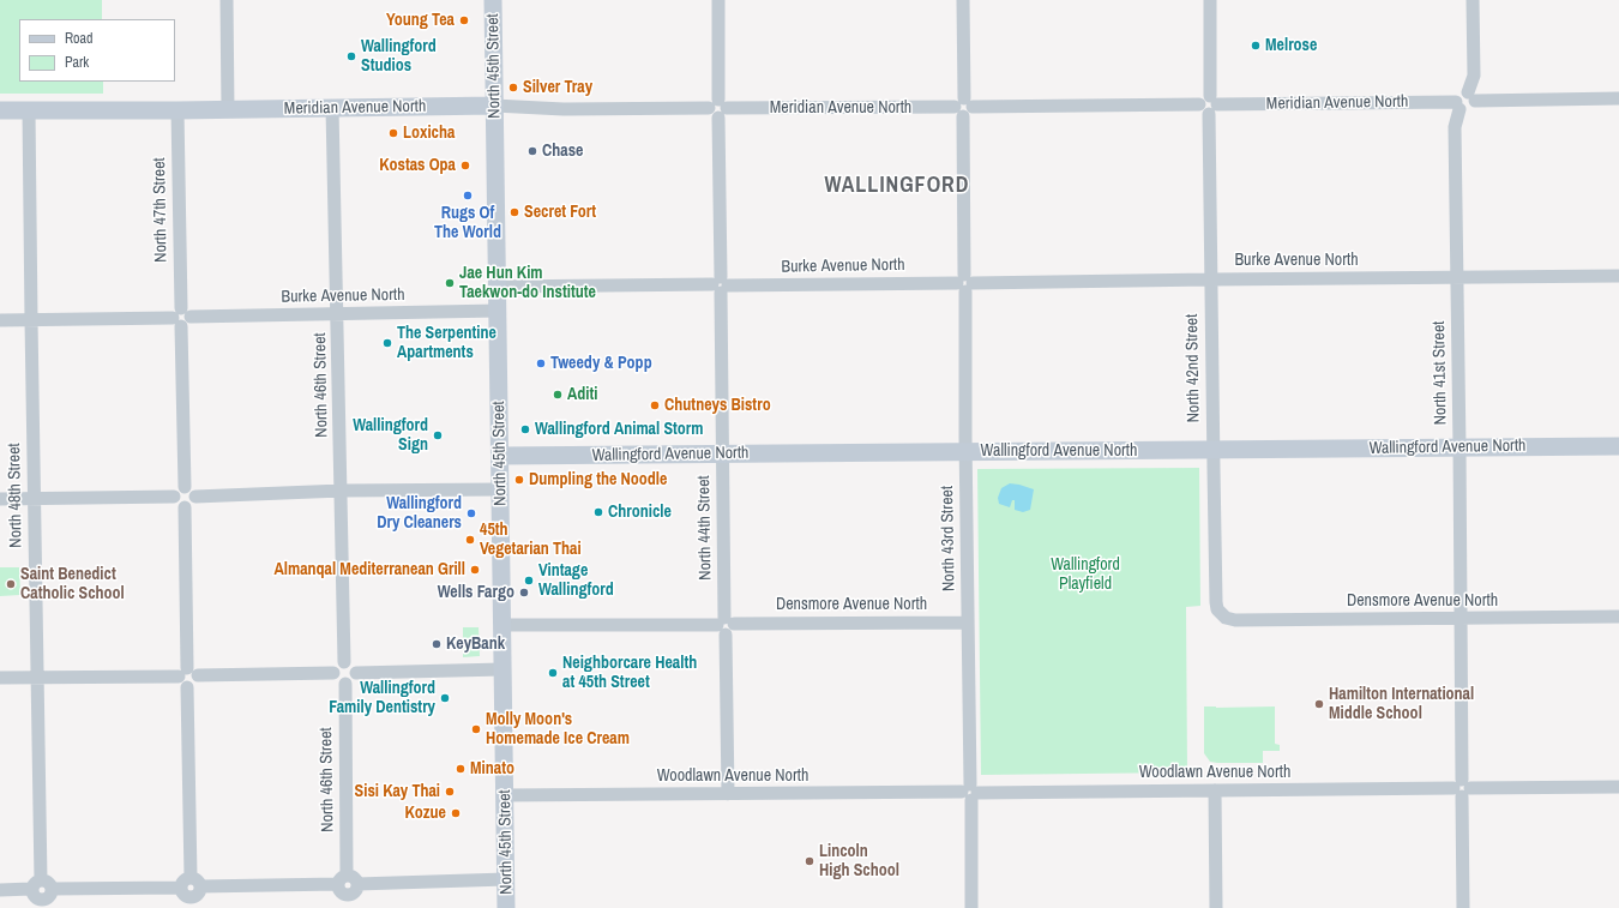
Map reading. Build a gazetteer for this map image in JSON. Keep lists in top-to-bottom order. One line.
{"streets":{"street":["North 45th Street","Meridian Avenue North","North 47th Street","Burke Avenue North","North 42nd Street","North 41st Street","North 46th Street","Wallingford Avenue North","North 48th Street","North 44th Street","North 43rd Street","Densmore Avenue North","Woodlawn Avenue North"]},"crossings":[["North 45th Street","Meridian Avenue North"],["North 45th Street","Burke Avenue North"],["North 45th Street","Wallingford Avenue North"],["North 45th Street","Densmore Avenue North"],["North 45th Street","Woodlawn Avenue North"],["Meridian Avenue North","North 47th Street"],["Meridian Avenue North","North 42nd Street"],["Meridian Avenue North","North 41st Street"],["Meridian Avenue North","North 46th Street"],["Meridian Avenue North","North 48th Street"],["Meridian Avenue North","North 44th Street"],["Meridian Avenue North","North 43rd Street"],["North 47th Street","Burke Avenue North"],["Burke Avenue North","North 42nd Street"],["Burke Avenue North","North 41st Street"],["Burke Avenue North","North 46th Street"],["Burke Avenue North","North 48th Street"],["Burke Avenue North","North 44th Street"],["Burke Avenue North","North 43rd Street"],["North 42nd Street","Wallingford Avenue North"],["North 42nd Street","Densmore Avenue North"],["North 41st Street","Wallingford Avenue North"],["North 41st Street","Densmore Avenue North"],["North 41st Street","Woodlawn Avenue North"],["Wallingford Avenue North","North 44th Street"],["Wallingford Avenue North","North 43rd Street"],["North 44th Street","Densmore Avenue North"],["North 44th Street","Woodlawn Avenue North"],["North 43rd Street","Densmore Avenue North"],["North 43rd Street","Woodlawn Avenue North"]],"districts":["WALLINGFORD"],"parks":["Wallingford Playfield"],"places":["Young Tea","Melrose","Wallingford Studios","Silver Tray","Loxicha","Chase","Kostas Opa","Rugs Of The World","Secret Fort","Jae Hun Kim Taekwon-do Institute","The Serpentine Apartments","Tweedy & Popp","Aditi","Chutneys Bistro","Wallingford Animal Storm","Wallingford Sign","Dumpling the Noodle","Chronicle","Wallingford Dry Cleaners","45th Vegetarian Thai","Almanqal Mediterranean Grill","Vintage Wallingford","Saint Benedict Catholic School","Wells Fargo","KeyBank","Neighborcare Health at 45th Street","Wallingford Family Dentistry","Hamilton International Middle School","Molly Moon's Homemade Ice Cream","Minato","Sisi Kay Thai","Kozue","Lincoln High School"],"legend":["Road","Park"]}
